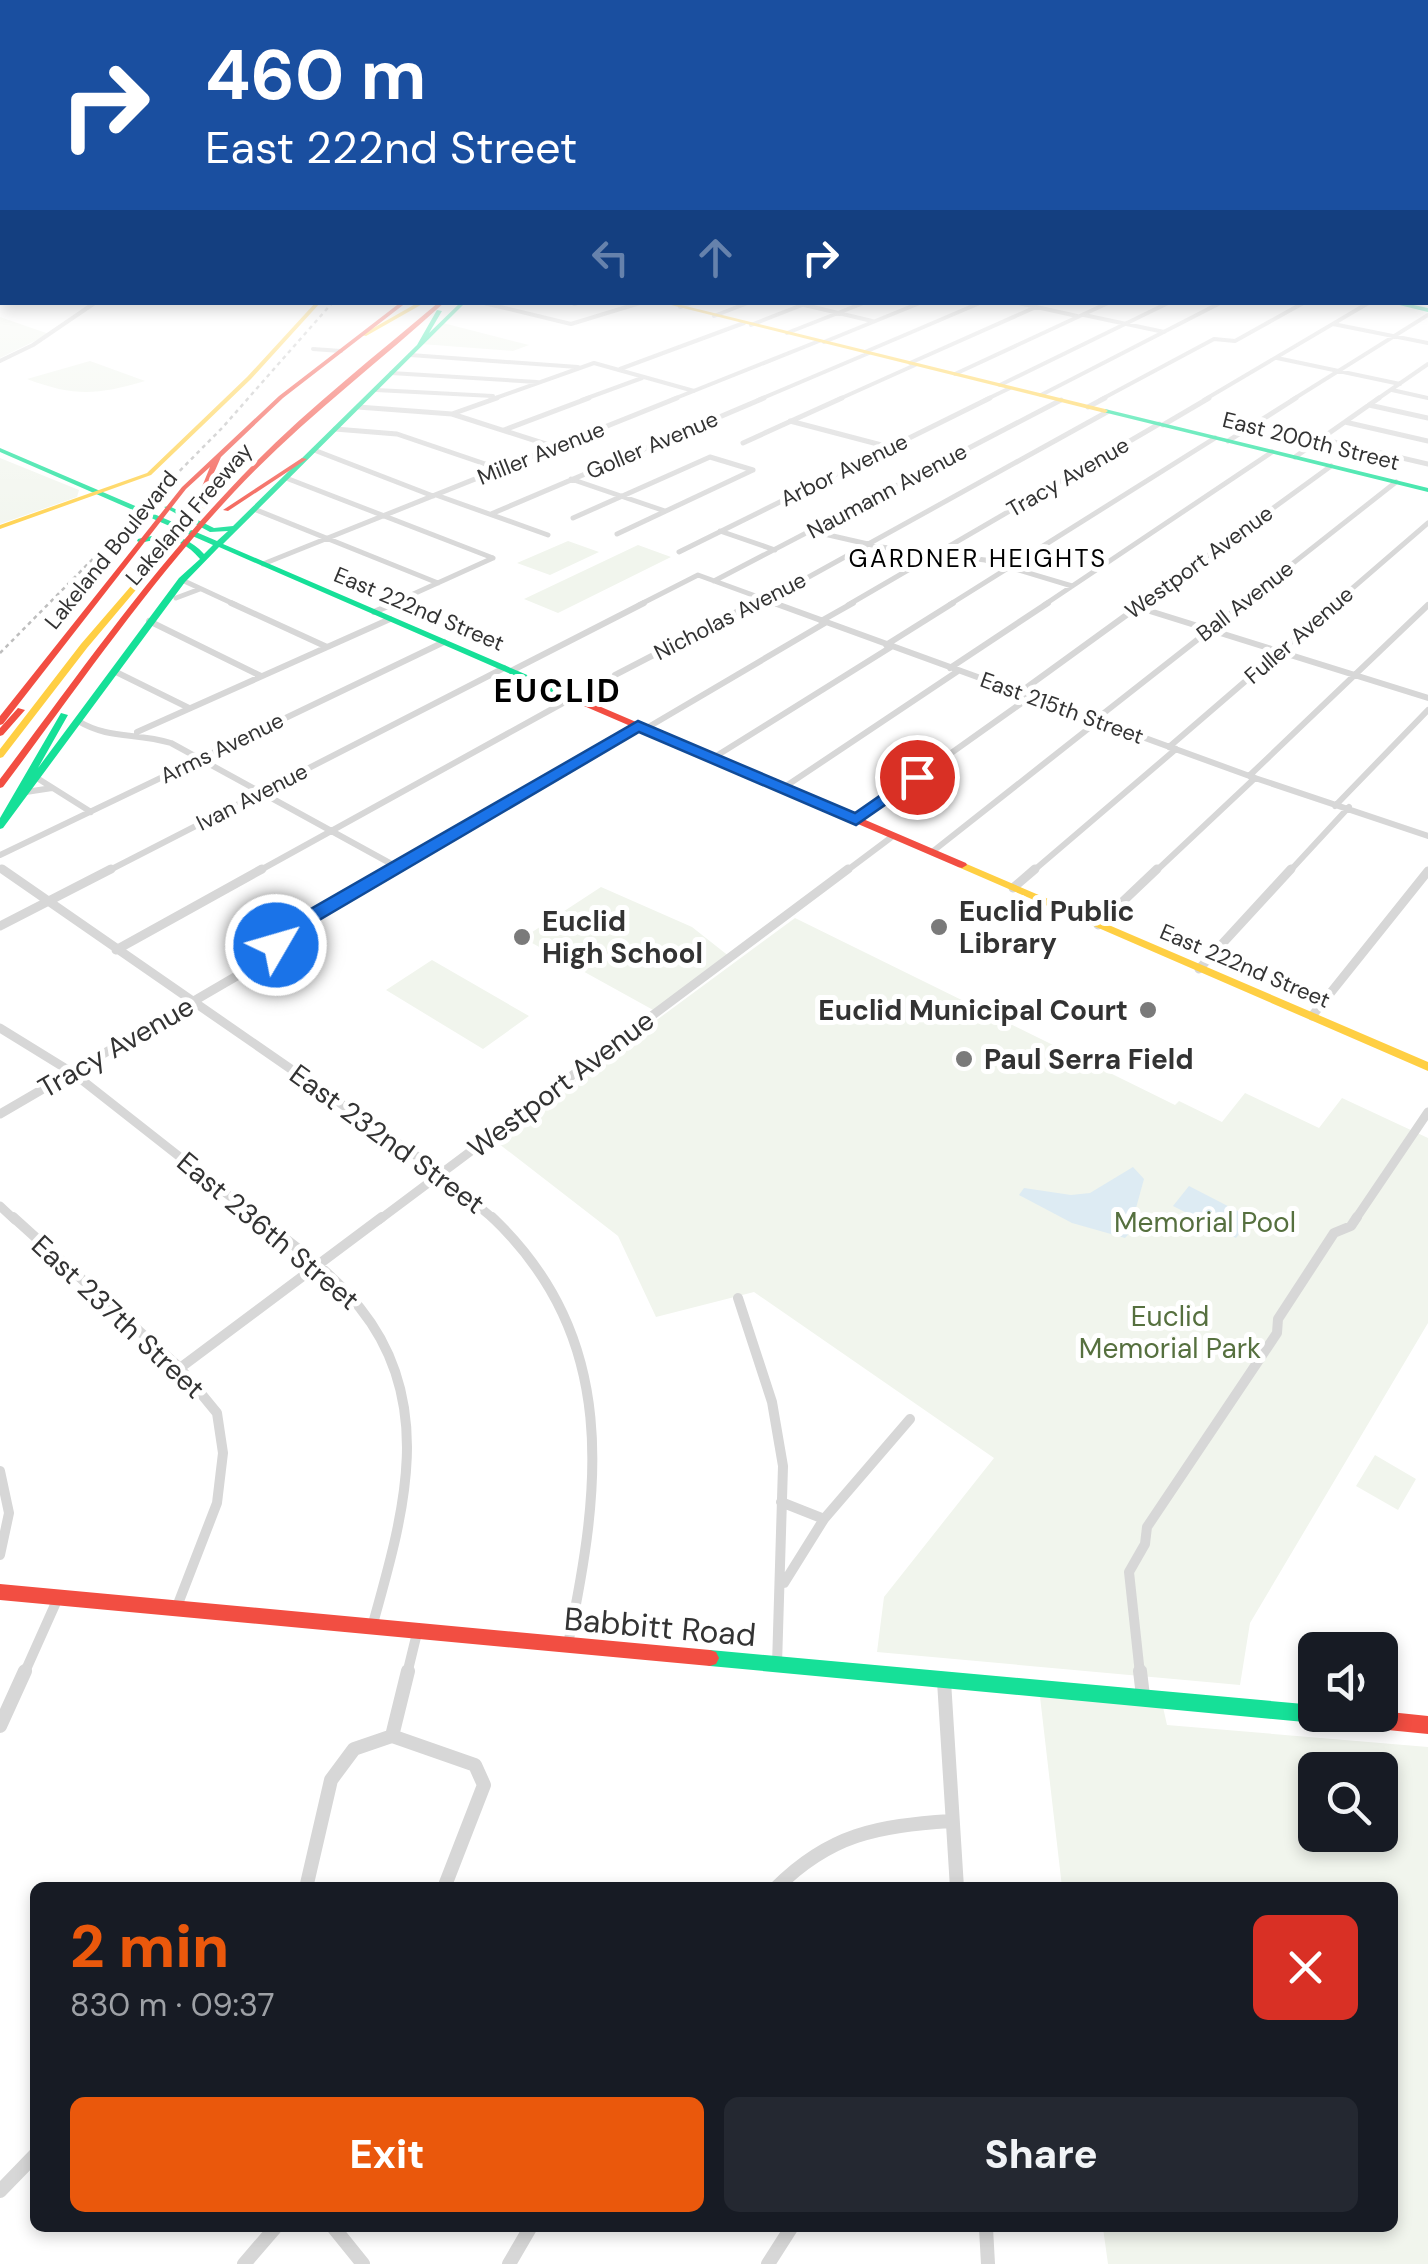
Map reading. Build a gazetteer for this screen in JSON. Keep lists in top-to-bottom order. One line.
{"streets":{"main road":["East 200th Street","Lakeland Freeway","Lakeland Boulevard","East 222nd Street","Babbitt Road"],"street":["Goller Avenue","Miller Avenue","Arbor Avenue","Tracy Avenue","Naumann Avenue","Westport Avenue","Ball Avenue","Nicholas Avenue","Fuller Avenue","East 215th Street","Arms Avenue","Ivan Avenue","East 232nd Street","East 236th Street","East 237th Street"]},"crossings":[["East 200th Street","Goller Avenue"],["East 200th Street","Arbor Avenue"],["East 200th Street","Tracy Avenue"],["East 200th Street","Naumann Avenue"],["East 200th Street","Westport Avenue"],["East 200th Street","Ball Avenue"],["East 200th Street","Nicholas Avenue"],["Miller Avenue","East 222nd Street"],["Tracy Avenue","East 222nd Street"],["Tracy Avenue","East 215th Street"],["Tracy Avenue","East 232nd Street"],["Tracy Avenue","East 236th Street"],["Naumann Avenue","East 215th Street"],["Lakeland Boulevard","East 222nd Street"],["Westport Avenue","East 222nd Street"],["Westport Avenue","East 215th Street"],["Westport Avenue","East 232nd Street"],["Westport Avenue","East 236th Street"],["Westport Avenue","East 237th Street"],["Ball Avenue","East 222nd Street"],["Ball Avenue","East 215th Street"],["East 222nd Street","Fuller Avenue"],["East 222nd Street","Arms Avenue"],["East 222nd Street","Ivan Avenue"],["Nicholas Avenue","East 215th Street"],["Fuller Avenue","East 215th Street"],["East 215th Street","Ivan Avenue"],["Ivan Avenue","East 232nd Street"],["East 232nd Street","Babbitt Road"],["East 236th Street","Babbitt Road"],["East 237th Street","Babbitt Road"]],"districts":["GARDNER HEIGHTS","EUCLID"],"parks":["Memorial Pool","Euclid Memorial Park"],"places":["Euclid Public Library","Euclid High School","Euclid Municipal Court","Paul Serra Field"],"page":{"turn":["460 m","East 222nd Street"],"heading":["2 min","830 m · 09:37"],"buttons":["Exit","Share"]}}
